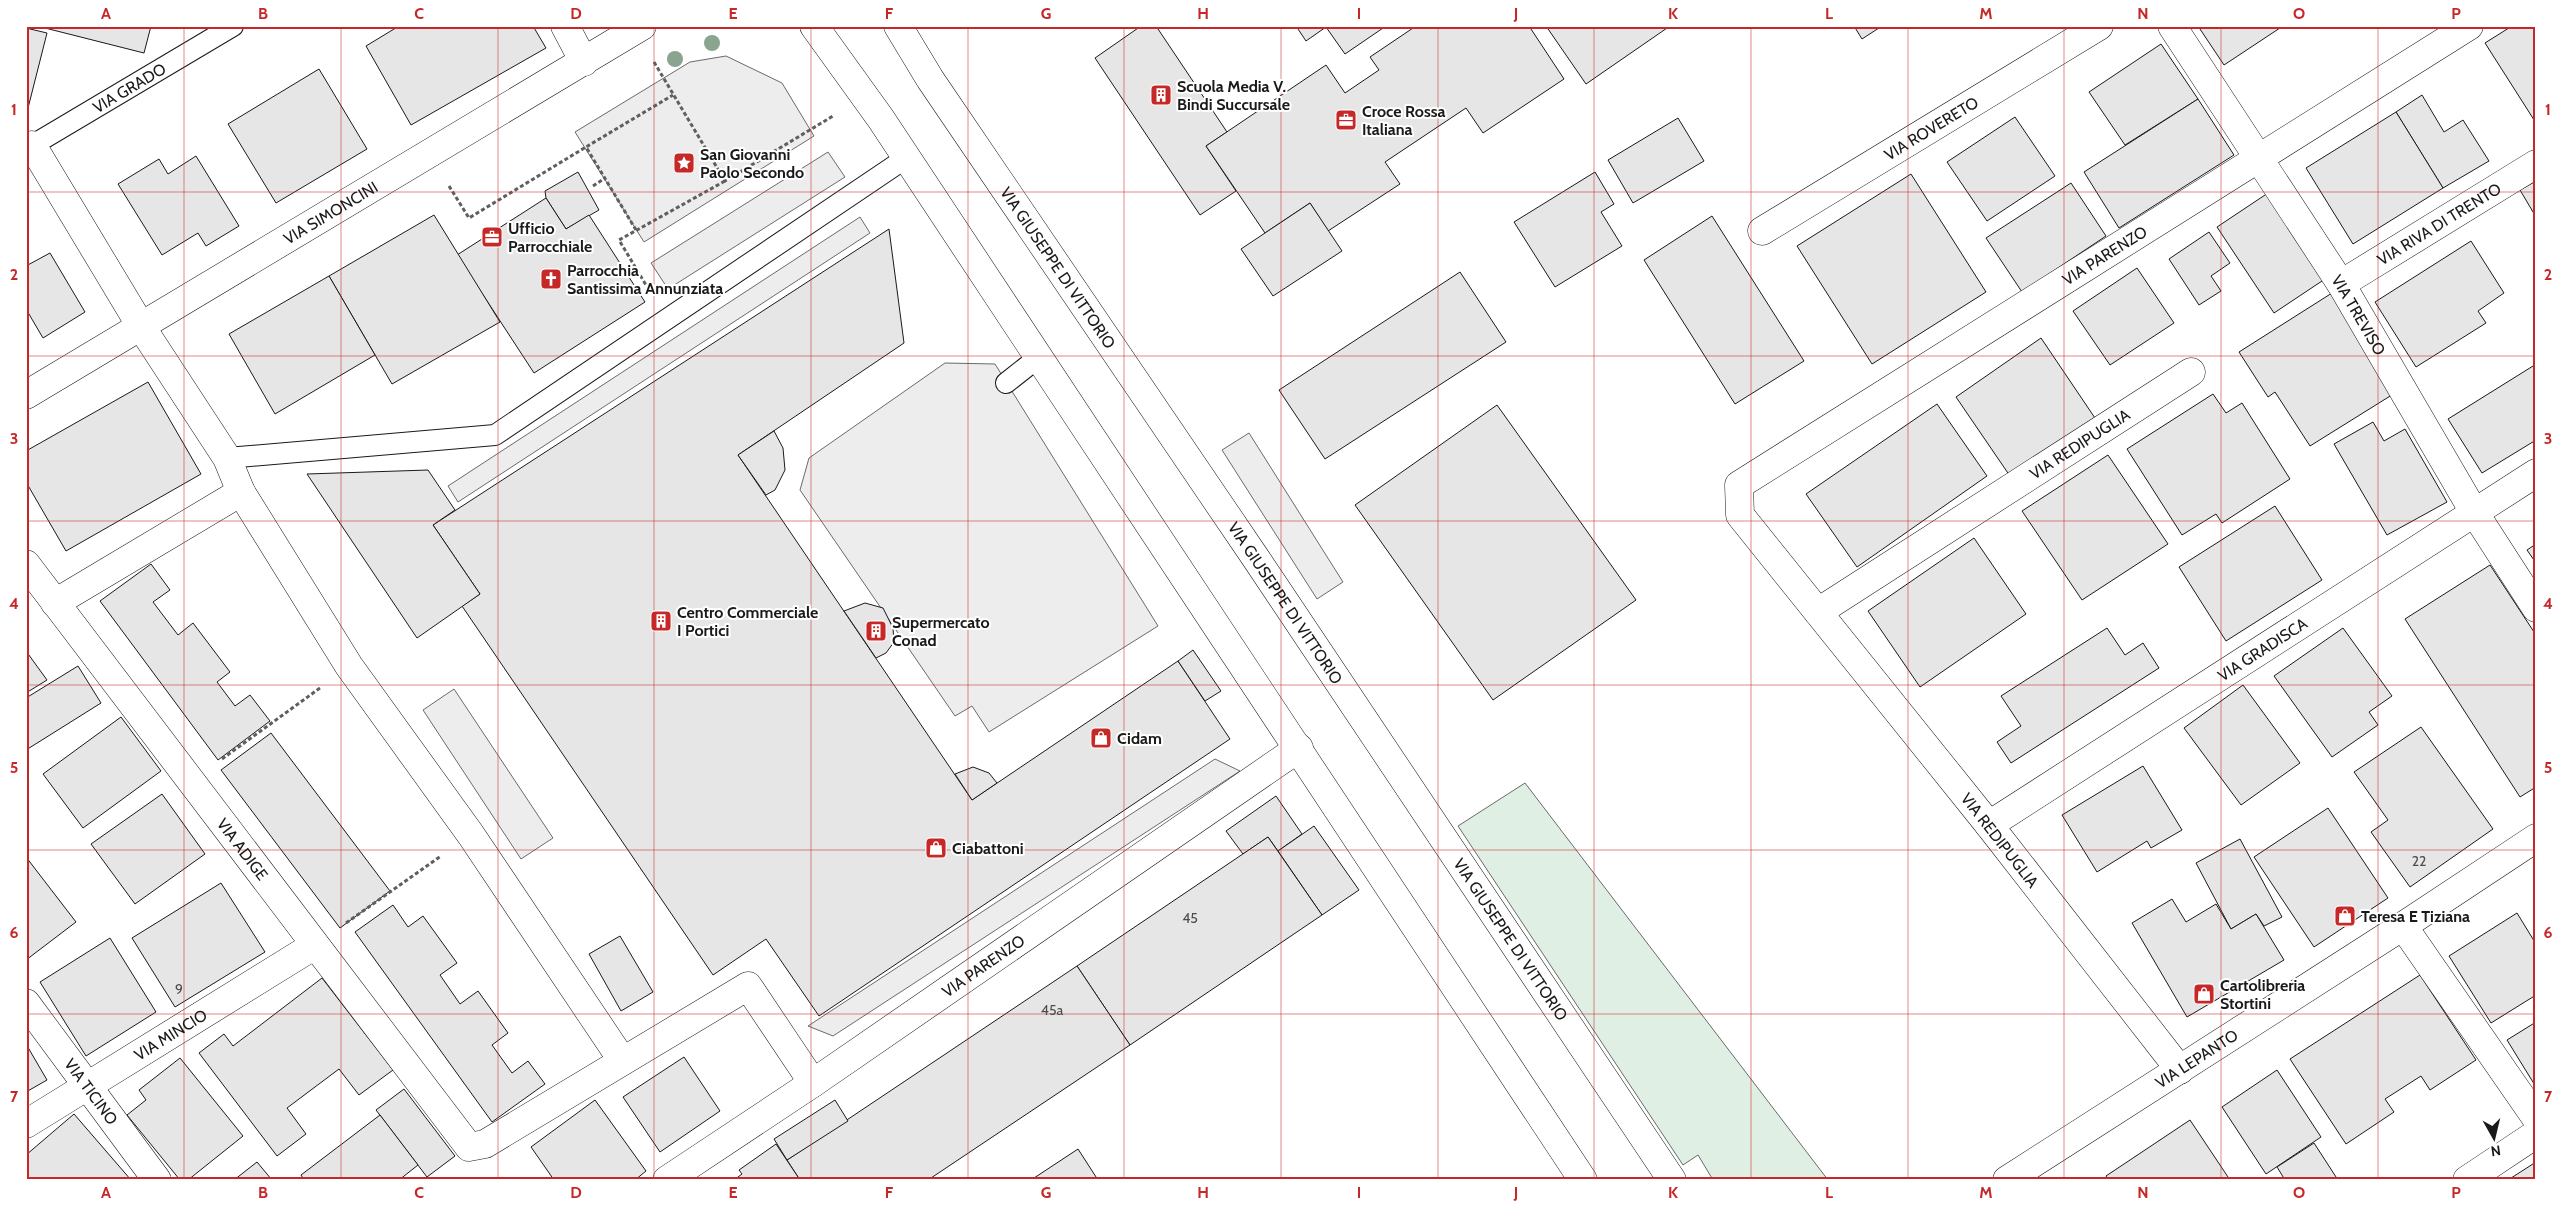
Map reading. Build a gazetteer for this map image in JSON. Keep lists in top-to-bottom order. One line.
{"streets":{"street":["VIA ROVERETO","VIA SIMONCINI","VIA RIVA DI TRENTO","VIA PARENZO","VIA GIUSEPPE DI VITTORIO","VIA TREVISO","VIA REDIPUGLIA","VIA GRADISCA","VIA ADIGE","VIA MINCIO","VIA LEPANTO","VIA TICINO"],"lane":["VIA GRADO"]},"crossings":[["VIA RIVA DI TRENTO","VIA TREVISO"],["VIA PARENZO","VIA TREVISO"],["VIA PARENZO","VIA REDIPUGLIA"],["VIA TREVISO","VIA GRADISCA"],["VIA REDIPUGLIA","VIA GRADISCA"],["VIA REDIPUGLIA","VIA LEPANTO"],["VIA ADIGE","VIA MINCIO"],["VIA MINCIO","VIA TICINO"]],"places":{"building":["Scuola Media V. Bindi Succursale","Centro Commerciale I Portici","Supermercato Conad"],"office":["Croce Rossa Italiana","Ufficio Parrocchiale"],"place":["San Giovanni Paolo Secondo"],"church":["Parrocchia Santissima Annunziata"],"shop":["Cidam","Ciabattoni","Teresa E Tiziana","Cartolibreria Stortini"]},"house_numbers":["22","45","9","45a"],"north":"bottom","grid":{"columns":["A","B","C","D","E","F","G","H","I","J","K","L","M","N","O","P"],"rows":["1","2","3","4","5","6","7"]}}
